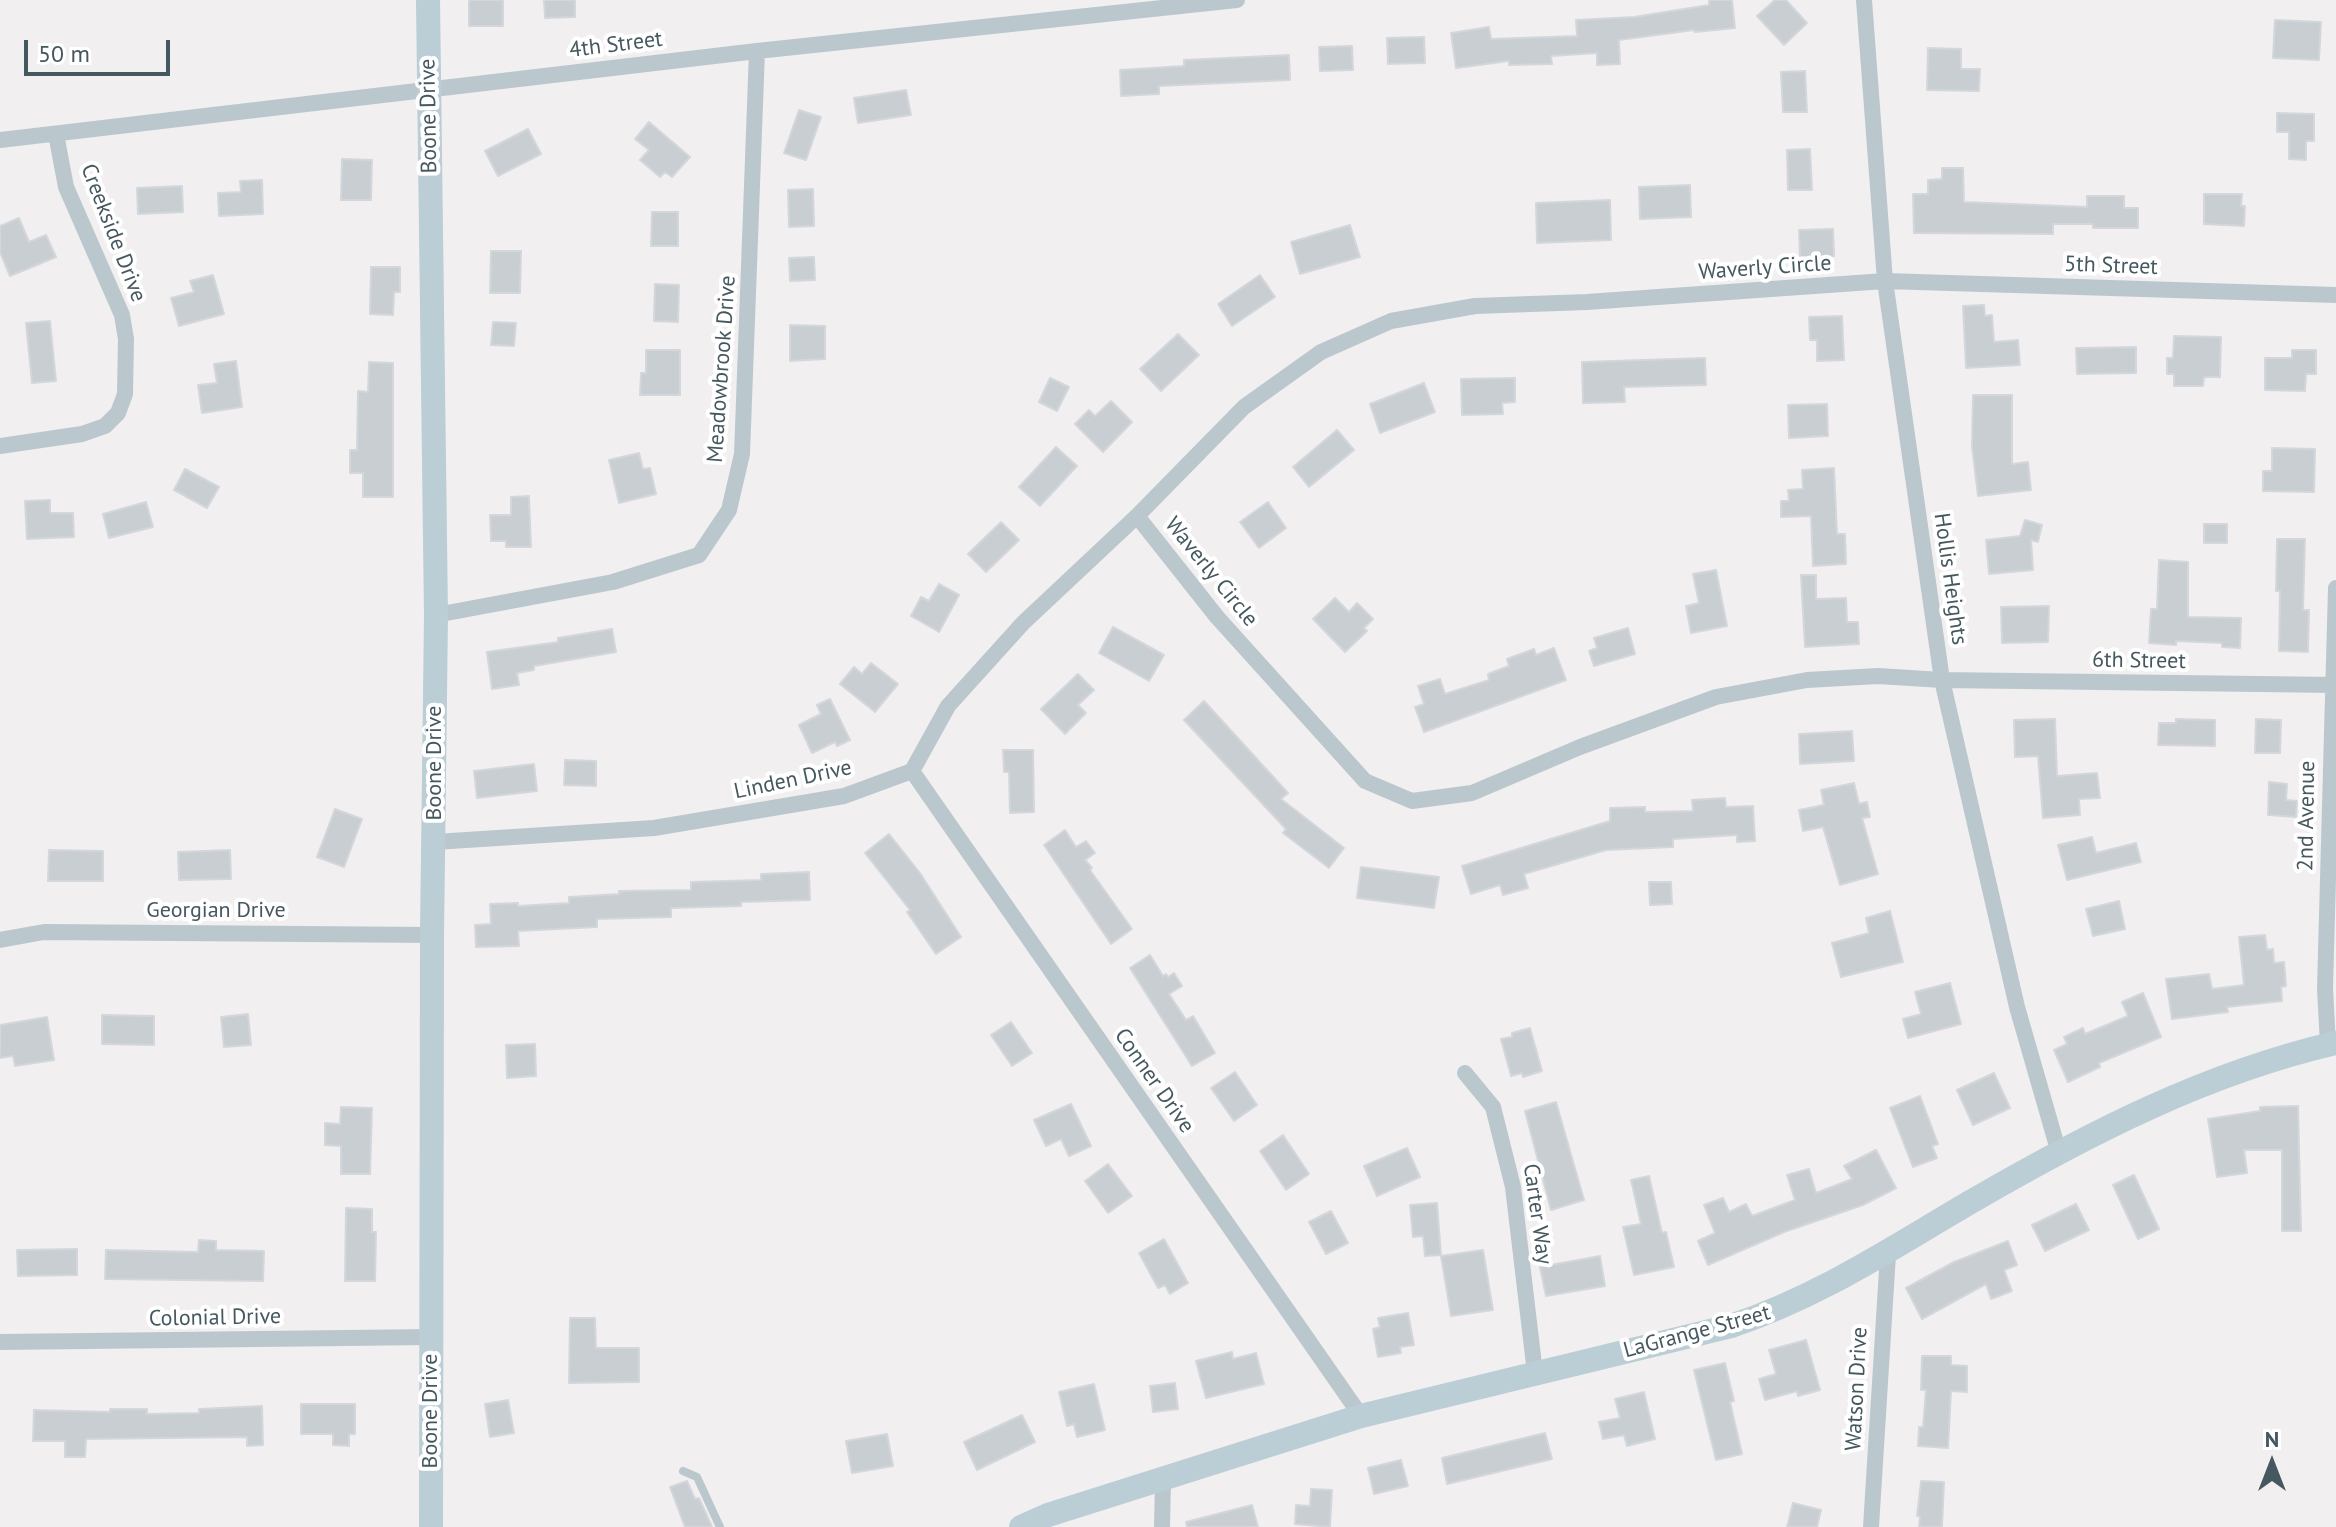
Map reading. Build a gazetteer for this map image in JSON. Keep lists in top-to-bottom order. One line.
{"streets":{"street":["4th Street","Boone Drive","Creekside Drive","5th Street","Waverly Circle","Meadowbrook Drive","Hollis Heights","6th Street","Linden Drive","2nd Avenue","Georgian Drive","Conner Drive","Carter Way","Colonial Drive","LaGrange Street","Watson Drive"]},"crossings":[["4th Street","Boone Drive"],["4th Street","Creekside Drive"],["4th Street","Meadowbrook Drive"],["Boone Drive","Meadowbrook Drive"],["Boone Drive","Linden Drive"],["Boone Drive","Georgian Drive"],["Boone Drive","Colonial Drive"],["5th Street","Waverly Circle"],["5th Street","Hollis Heights"],["Waverly Circle","Hollis Heights"],["Waverly Circle","6th Street"],["Hollis Heights","6th Street"],["Hollis Heights","LaGrange Street"],["6th Street","2nd Avenue"],["Linden Drive","Conner Drive"],["2nd Avenue","LaGrange Street"],["Conner Drive","LaGrange Street"],["Carter Way","LaGrange Street"],["LaGrange Street","Watson Drive"]],"scale_bar":"50 m","north":"top"}
